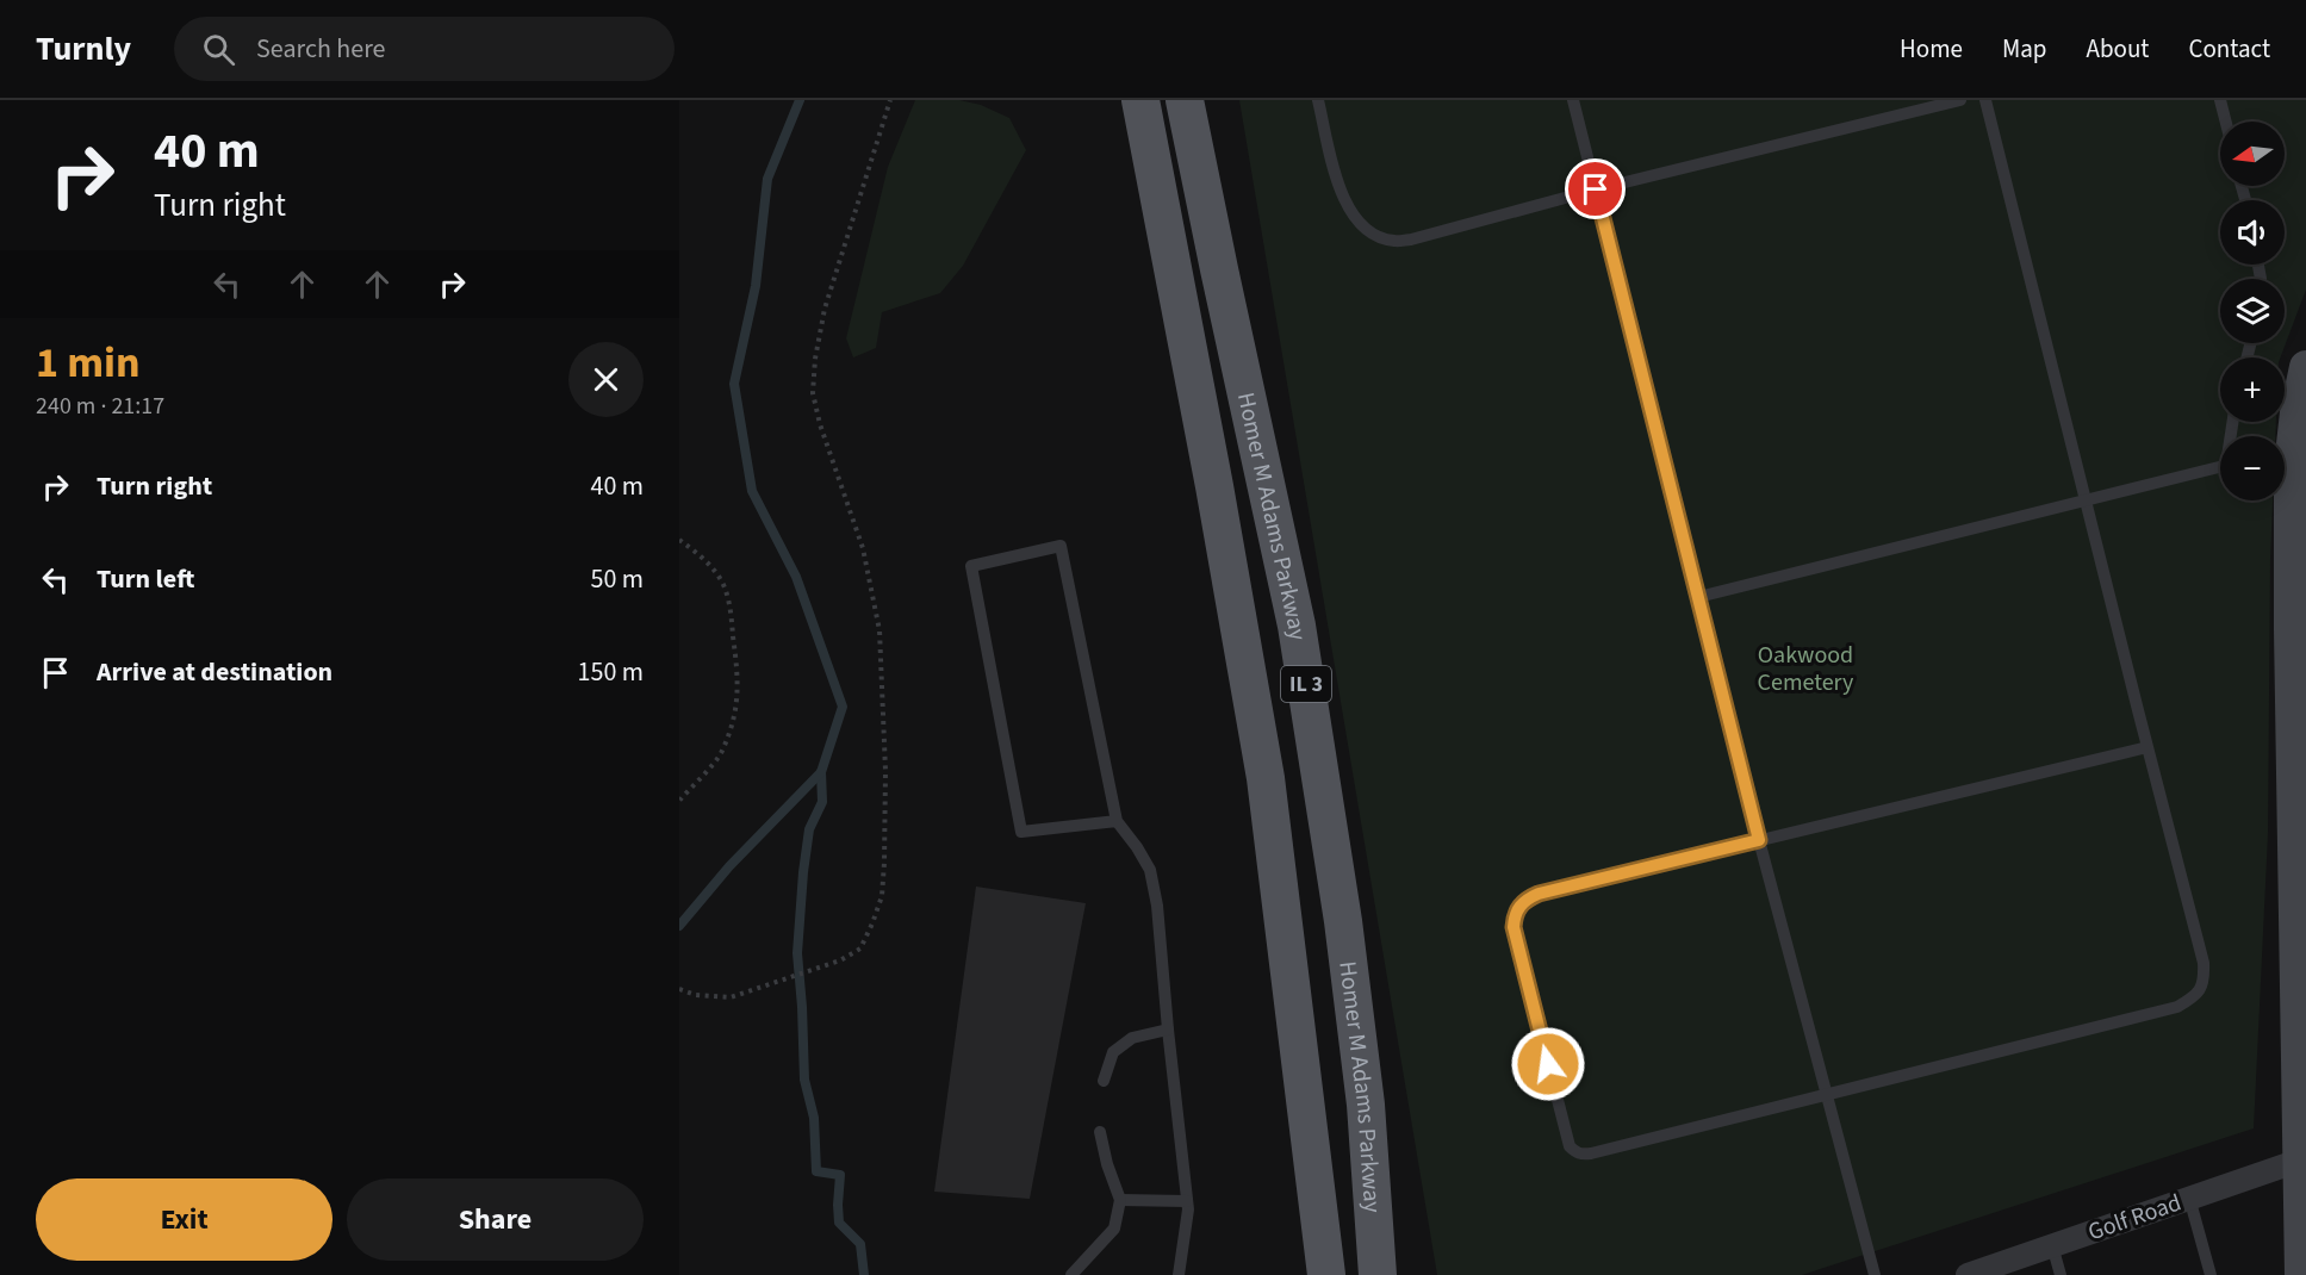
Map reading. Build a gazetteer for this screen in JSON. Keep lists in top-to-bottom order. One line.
{"streets":{"main road":["Homer M Adams Parkway","IL 3"],"street":["Golf Road"]},"parks":["Oakwood Cemetery"],"north":"left","page":{"header":"Turnly","search":"Search here","nav":["Home","Map","About","Contact"],"turn":["40 m","Turn right"],"map_buttons":["+","−"],"heading":["1 min","240 m · 21:17"],"list":[{"name":"Turn right","value":"40 m"},{"name":"Turn left","value":"50 m"},{"name":"Arrive at destination","value":"150 m"}],"buttons":["Exit","Share"]}}
